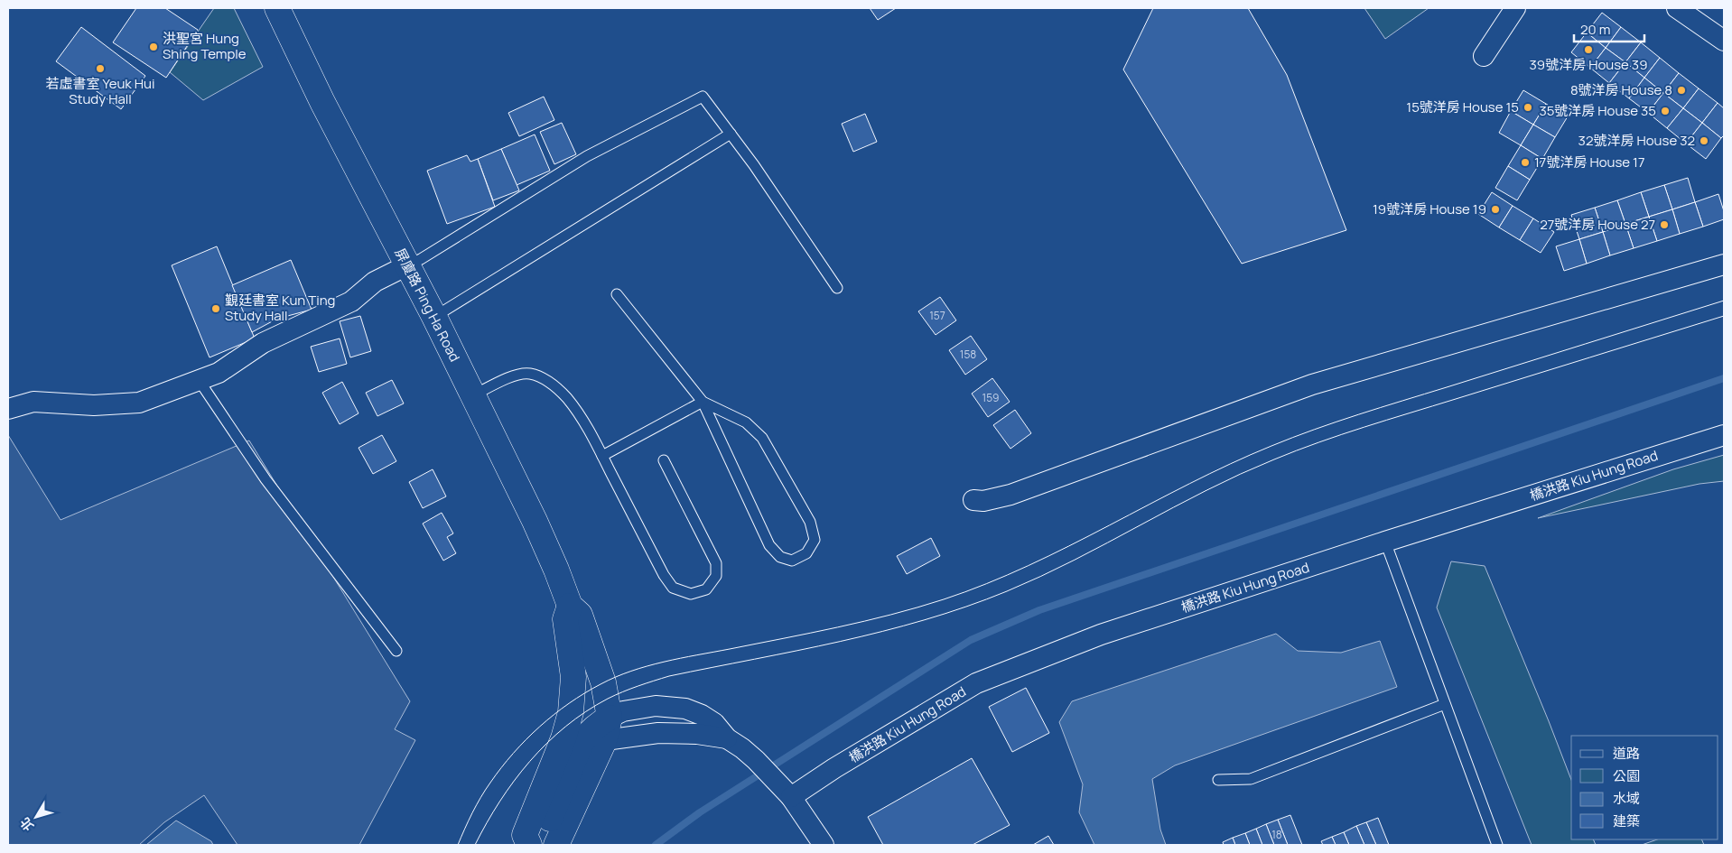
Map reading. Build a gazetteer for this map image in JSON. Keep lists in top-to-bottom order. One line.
{"streets":{"street":["屏廈路 Ping Ha Road","橋洪路 Kiu Hung Road"]},"places":["洪聖宮 Hung Shing Temple","39號洋房 House 39","若虛書室 Yeuk Hui Study Hall","8號洋房 House 8","15號洋房 House 15","35號洋房 House 35","32號洋房 House 32","17號洋房 House 17","19號洋房 House 19","27號洋房 House 27","覲廷書室 Kun Ting Study Hall"],"house_numbers":["157","158","159","18"],"legend":["道路","公園","水域","建築"],"scale_bar":"20 m","north":"bottom left"}
